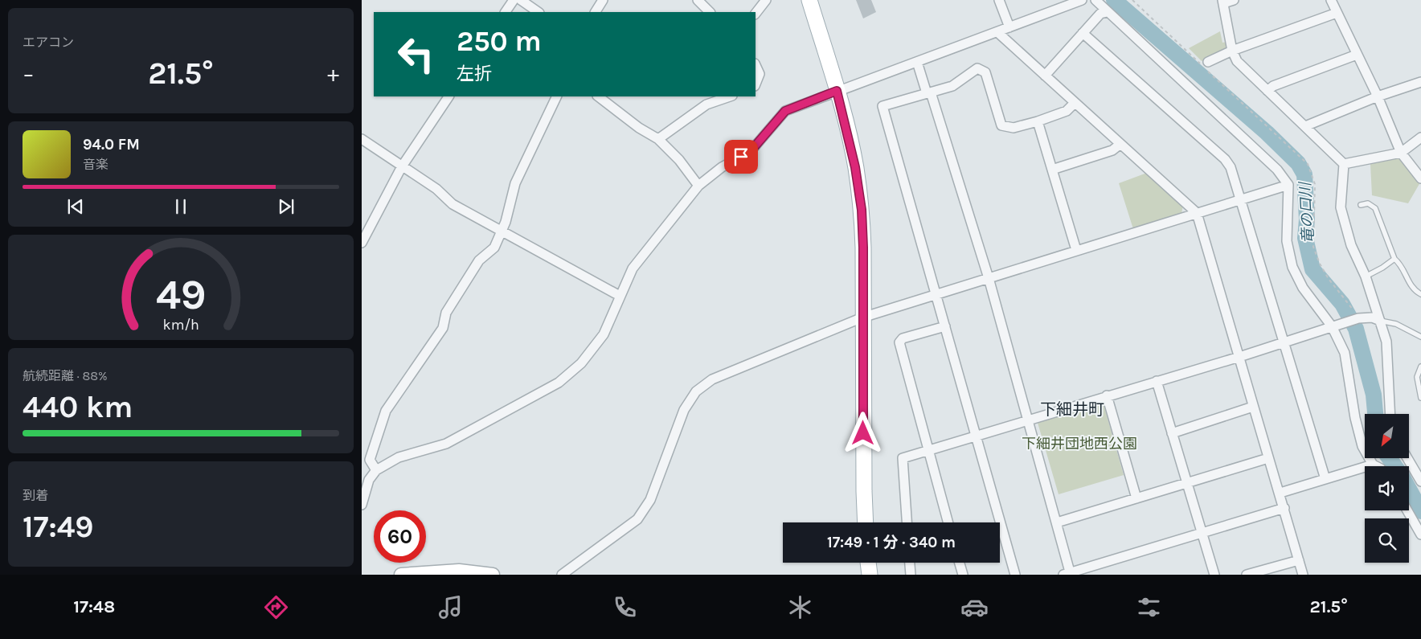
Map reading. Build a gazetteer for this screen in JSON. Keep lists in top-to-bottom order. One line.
{"districts":["下細井町"],"water":["竜の口川"],"parks":["下細井団地西公園"],"north":"bottom left","page":{"tile":["エアコン",["航続距離 · 88%","440 km"],["到着","17:49"]],"turn":["250 m","左折"],"heat":["−","21.5°","+"],"song":["94.0 FM","音楽"],"limit":"60","trip":"17:49 · 1 分 · 340 m","tabs":["17:48","21.5°"],"gauge":["49","km/h"]}}
